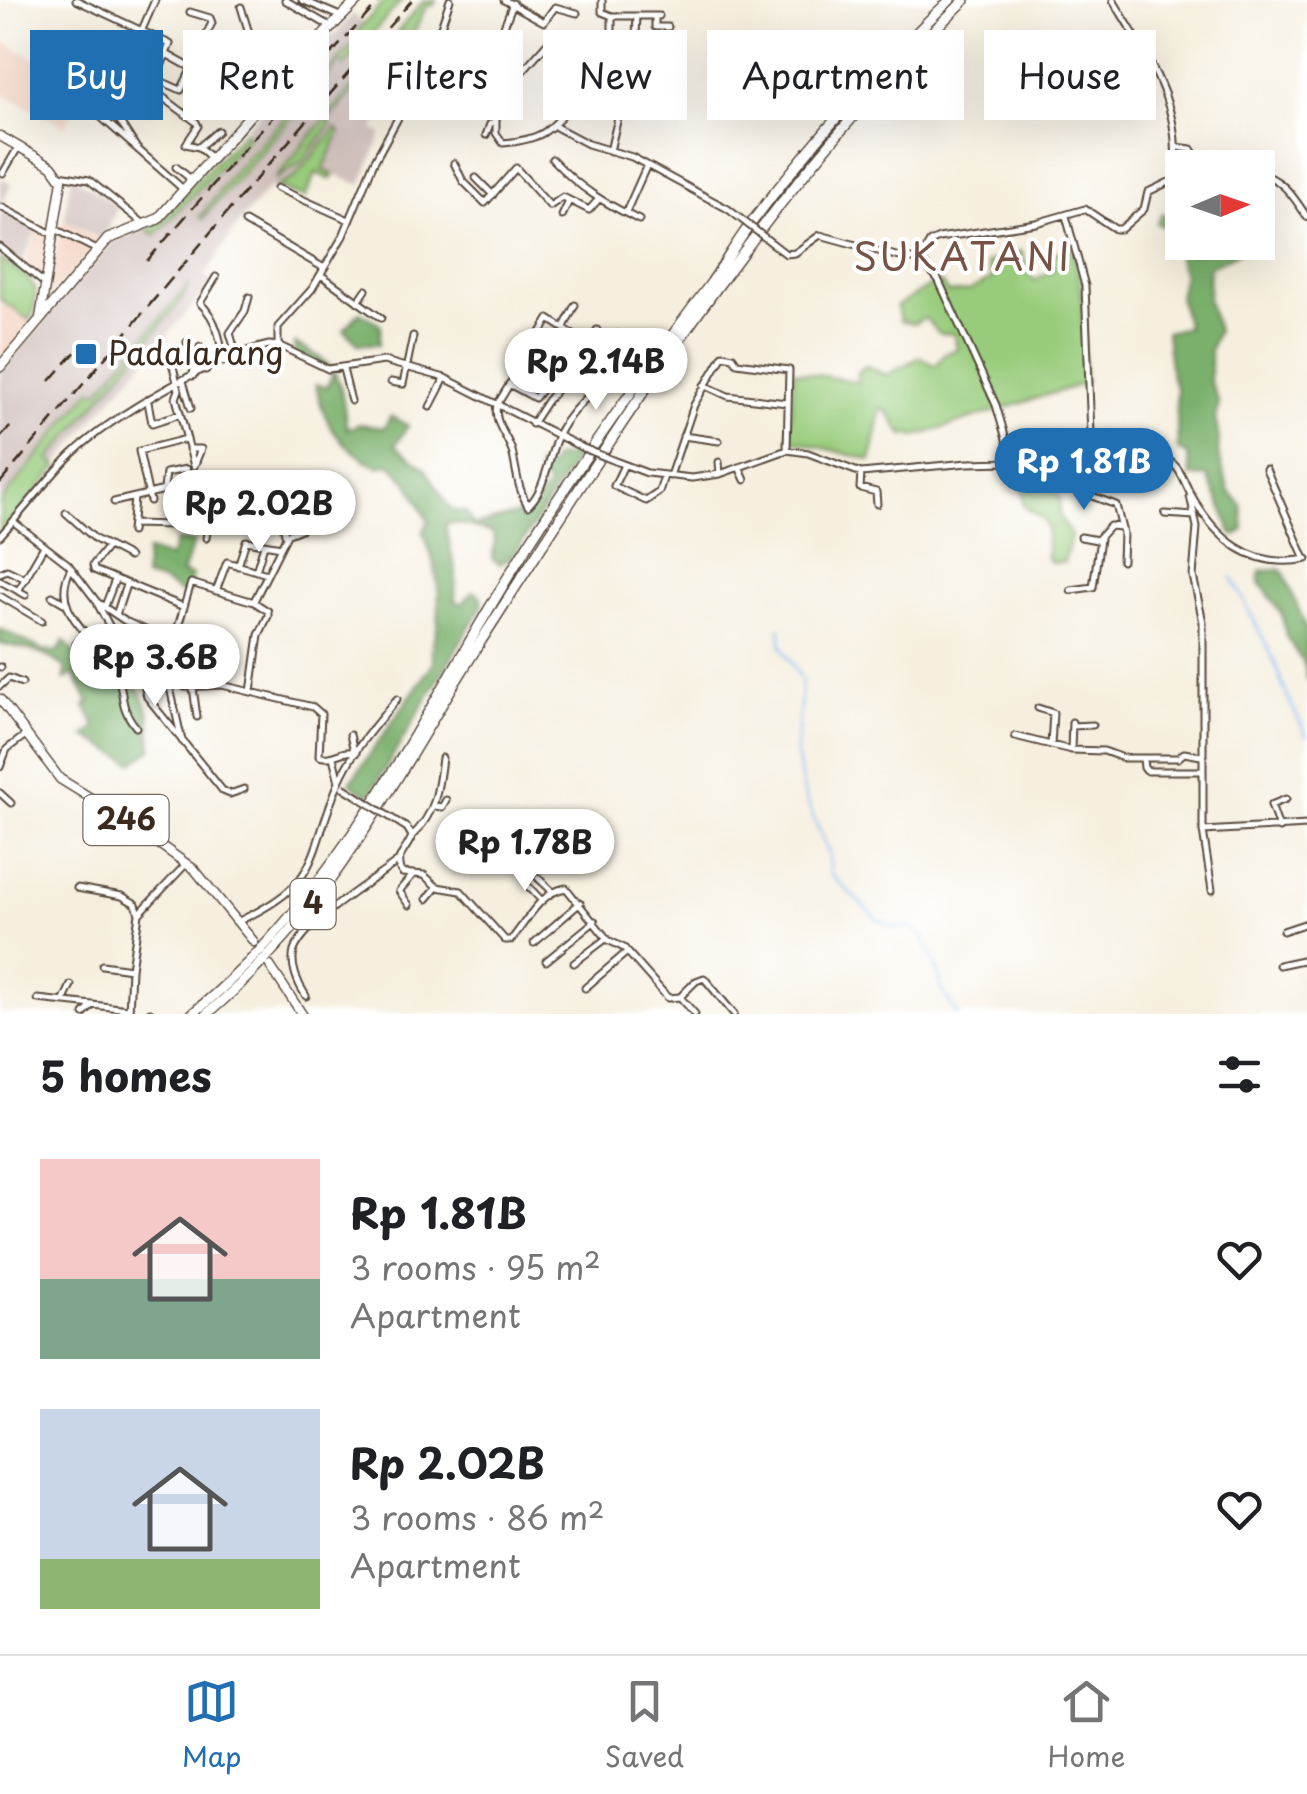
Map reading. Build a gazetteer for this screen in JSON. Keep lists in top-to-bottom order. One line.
{"streets":{"highway":["4"],"main road":["246"]},"districts":["SUKATANI"],"places":{"transit":["Padalarang"]},"north":"right","page":{"chip":["Buy","Rent","Filters","New","Apartment","House"],"price":["Rp 2.14B","Rp 1.81B","Rp 2.02B","Rp 3.6B","Rp 1.78B"],"heading":"5 homes","list":[{"name":"Rp 1.81B","note":"3 rooms · 95 m² · Apartment"},{"name":"Rp 2.02B","note":"3 rooms · 86 m² · Apartment"}],"tabs":["Map","Saved","Home"]}}
